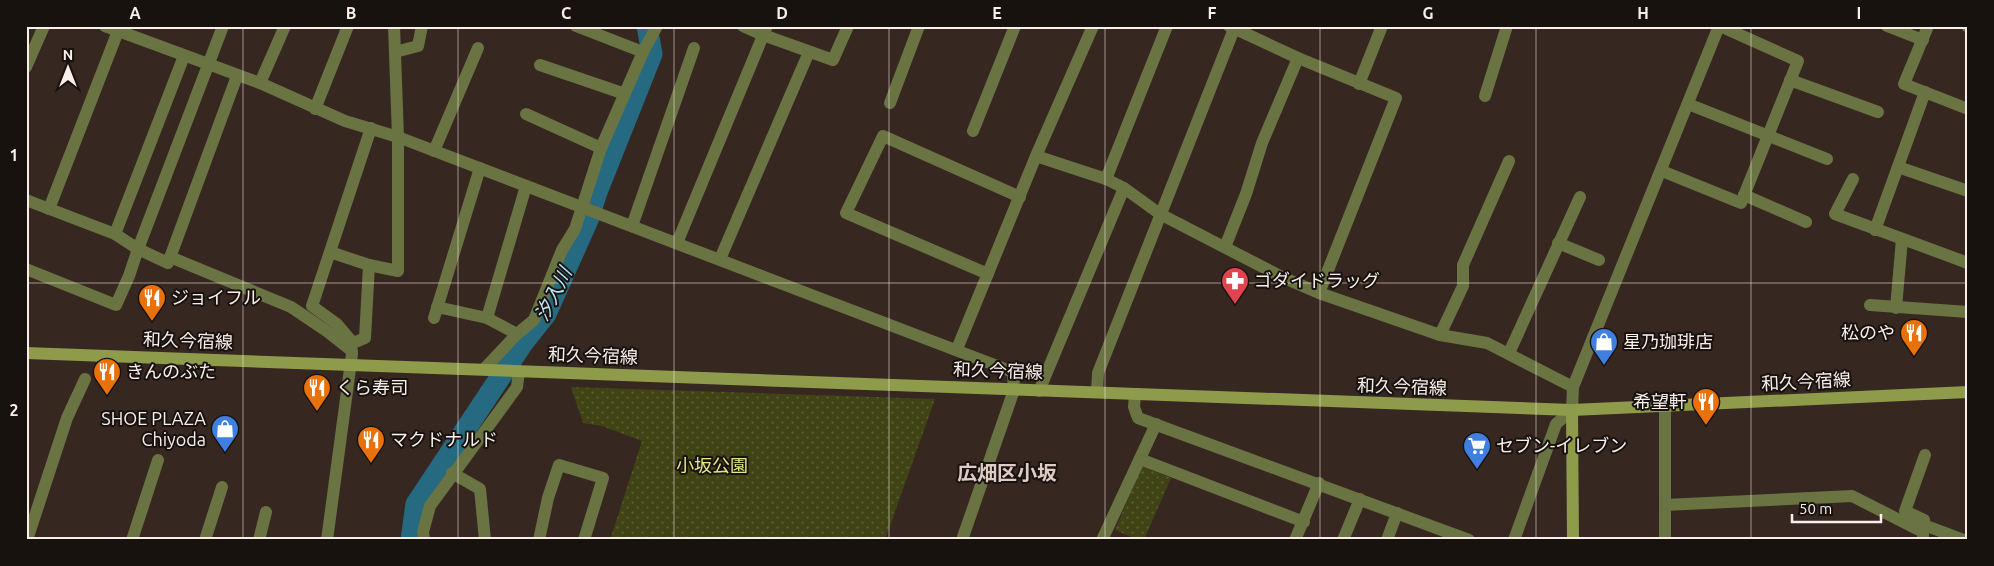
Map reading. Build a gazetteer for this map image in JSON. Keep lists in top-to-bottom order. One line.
{"streets":{"main road":["和久今宿線"]},"districts":["広畑区小坂"],"water":["汐入川"],"parks":["小坂公園"],"places":{"pharmacy":["ゴダイドラッグ"],"restaurant":["ジョイフル","松のや","きんのぶた","くら寿司","希望軒","マクドナルド"],"shop":["星乃珈琲店","SHOE PLAZA Chiyoda"],"supermarket":["セブン-イレブン"]},"scale_bar":"50 m","north":"top","grid":{"columns":["A","B","C","D","E","F","G","H","I"],"rows":["1","2"]}}
